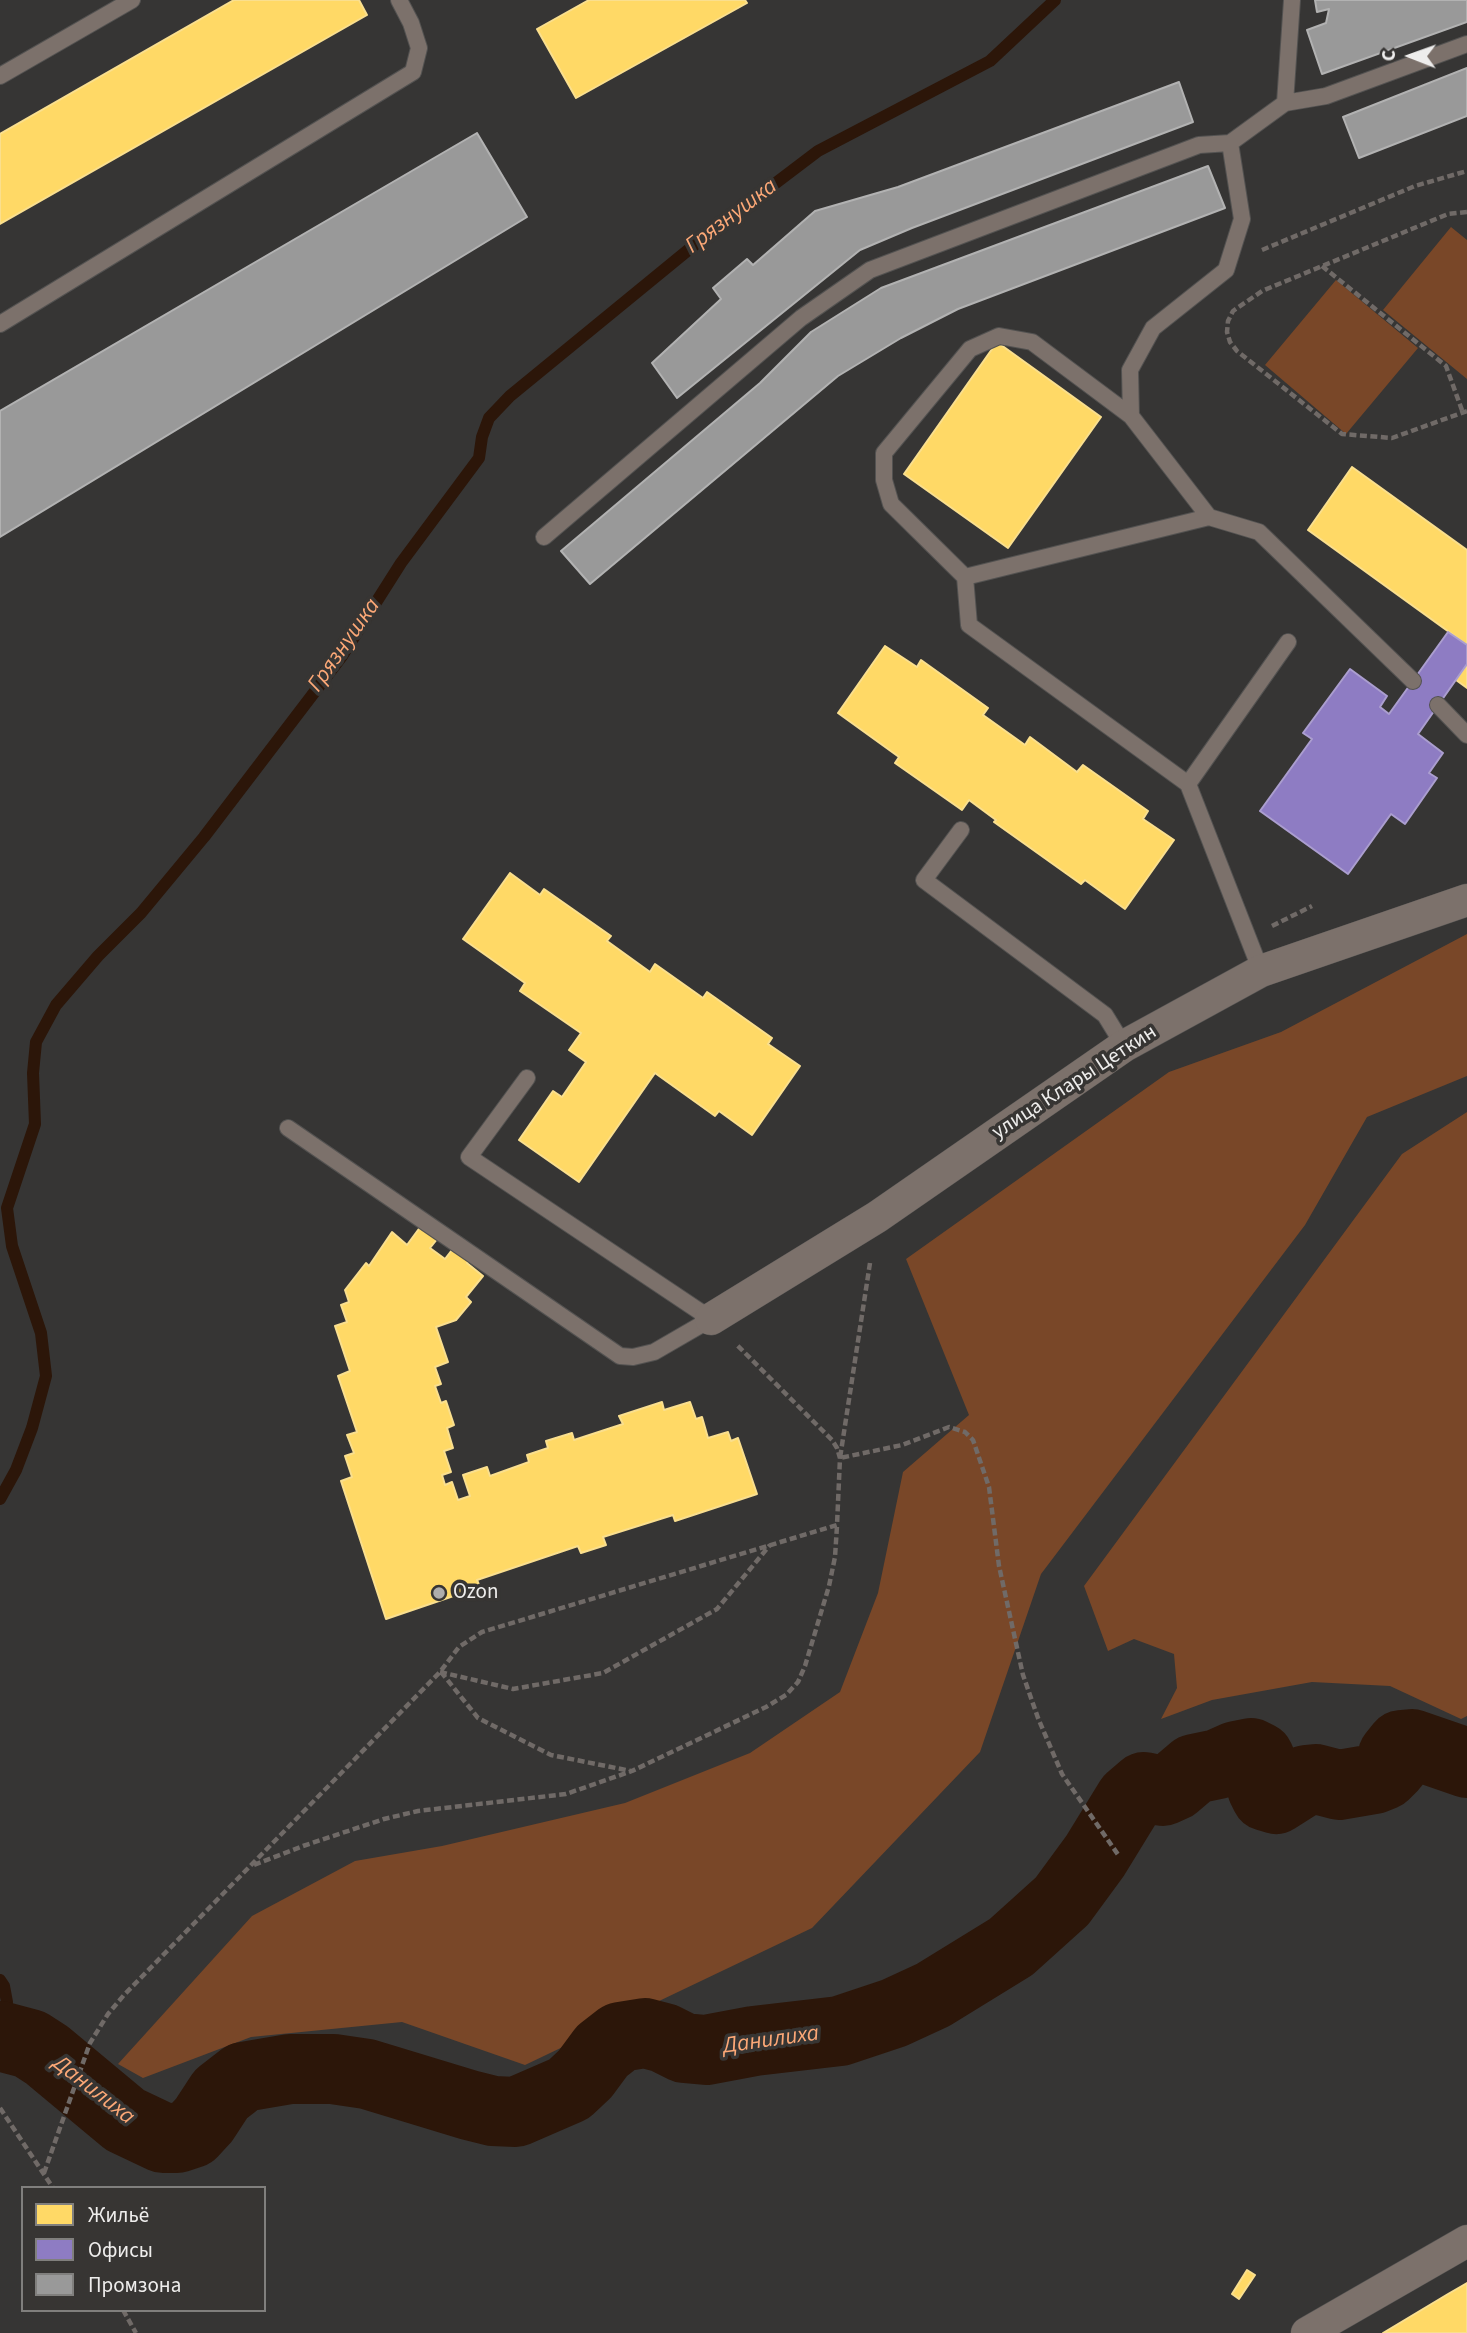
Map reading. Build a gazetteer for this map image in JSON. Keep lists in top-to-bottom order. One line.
{"streets":{"street":["улица Клары Цеткин"]},"water":["Грязнушка","Данилиха"],"places":["Ozon"],"legend":["Жильё","Офисы","Промзона"],"north":"left"}
